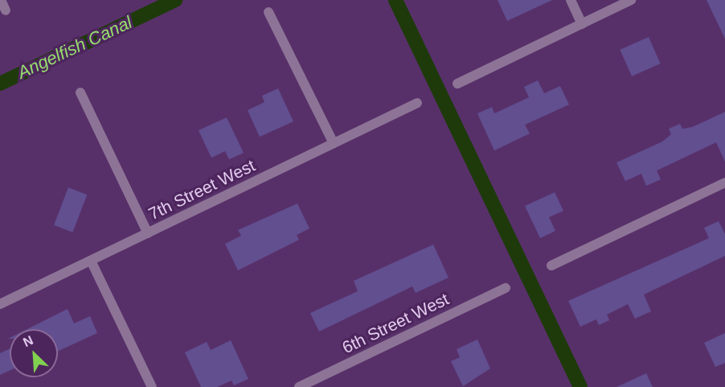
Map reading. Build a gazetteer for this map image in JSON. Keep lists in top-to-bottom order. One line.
{"streets":{"street":["7th Street West","6th Street West"]},"water":["Angelfish Canal"],"north":"top left"}
